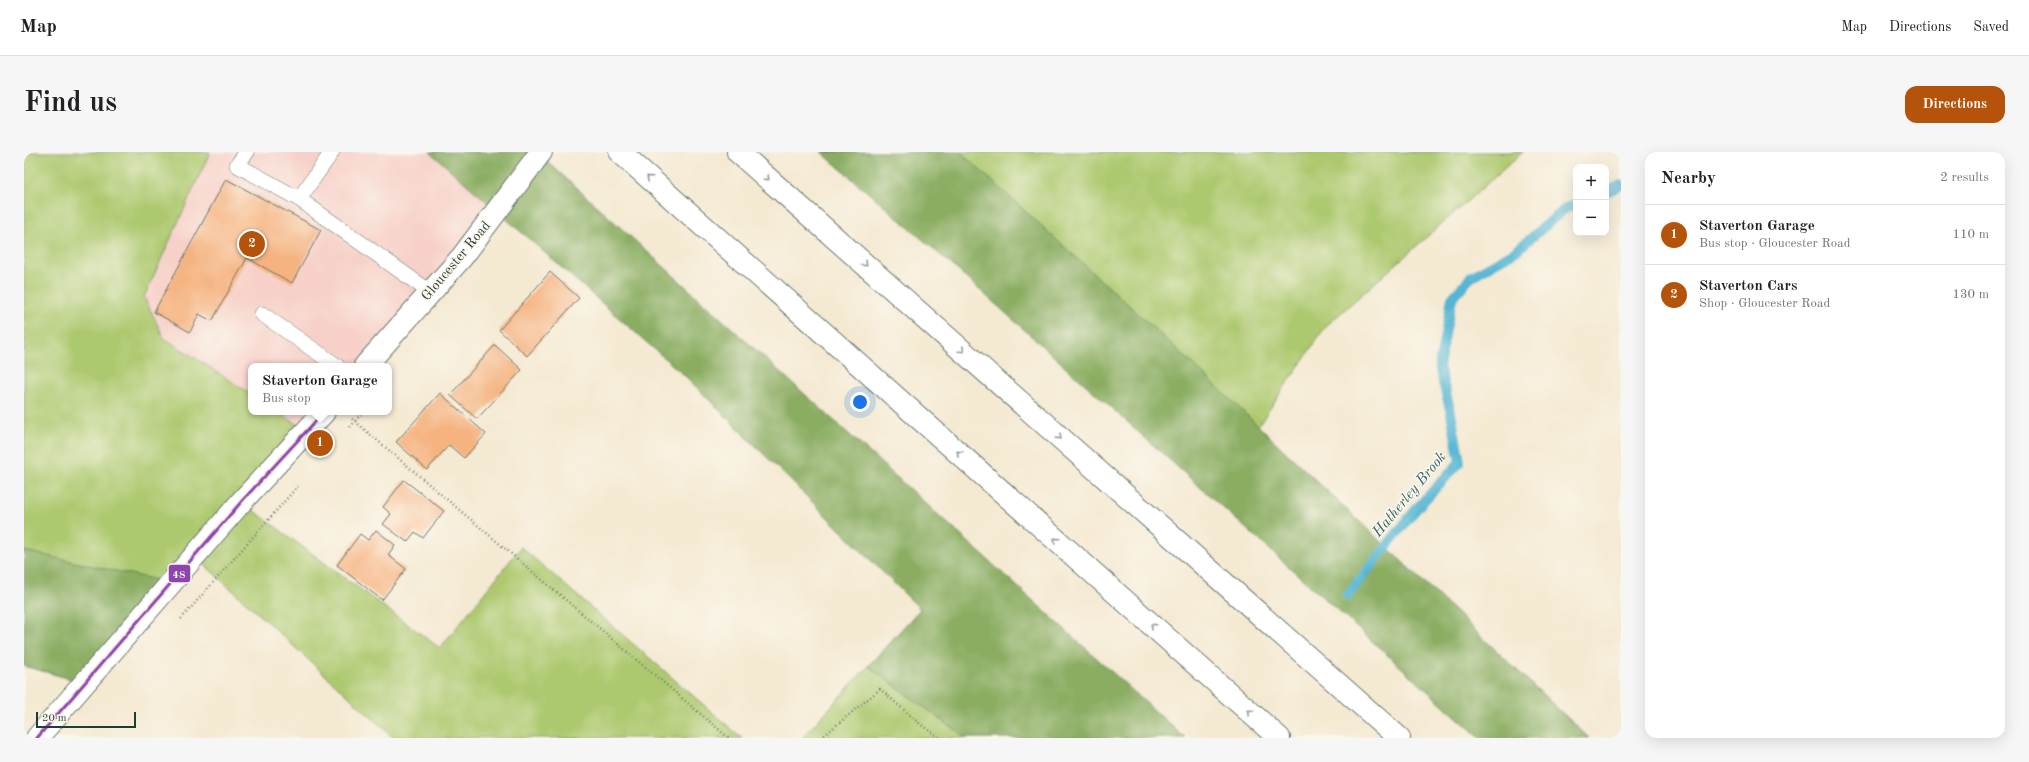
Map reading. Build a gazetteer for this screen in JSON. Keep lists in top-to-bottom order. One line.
{"streets":{"main road":["Gloucester Road"]},"water":["Hatherley Brook"],"lines":["transit line 48"],"scale_bar":"20 m","page":{"header":"Map","nav":["Map","Directions","Saved"],"buttons":"Directions","title":"Find us","heading":["Nearby","2 results"],"map_buttons":["+","−"],"list":[{"mark":"1","name":"Staverton Garage","note":"Bus stop · Gloucester Road","value":"110 m"},{"mark":"2","name":"Staverton Cars","note":"Shop · Gloucester Road","value":"130 m"}],"pins":["2","1"],"popup":["Staverton Garage","Bus stop"],"scale":"20 m"}}
